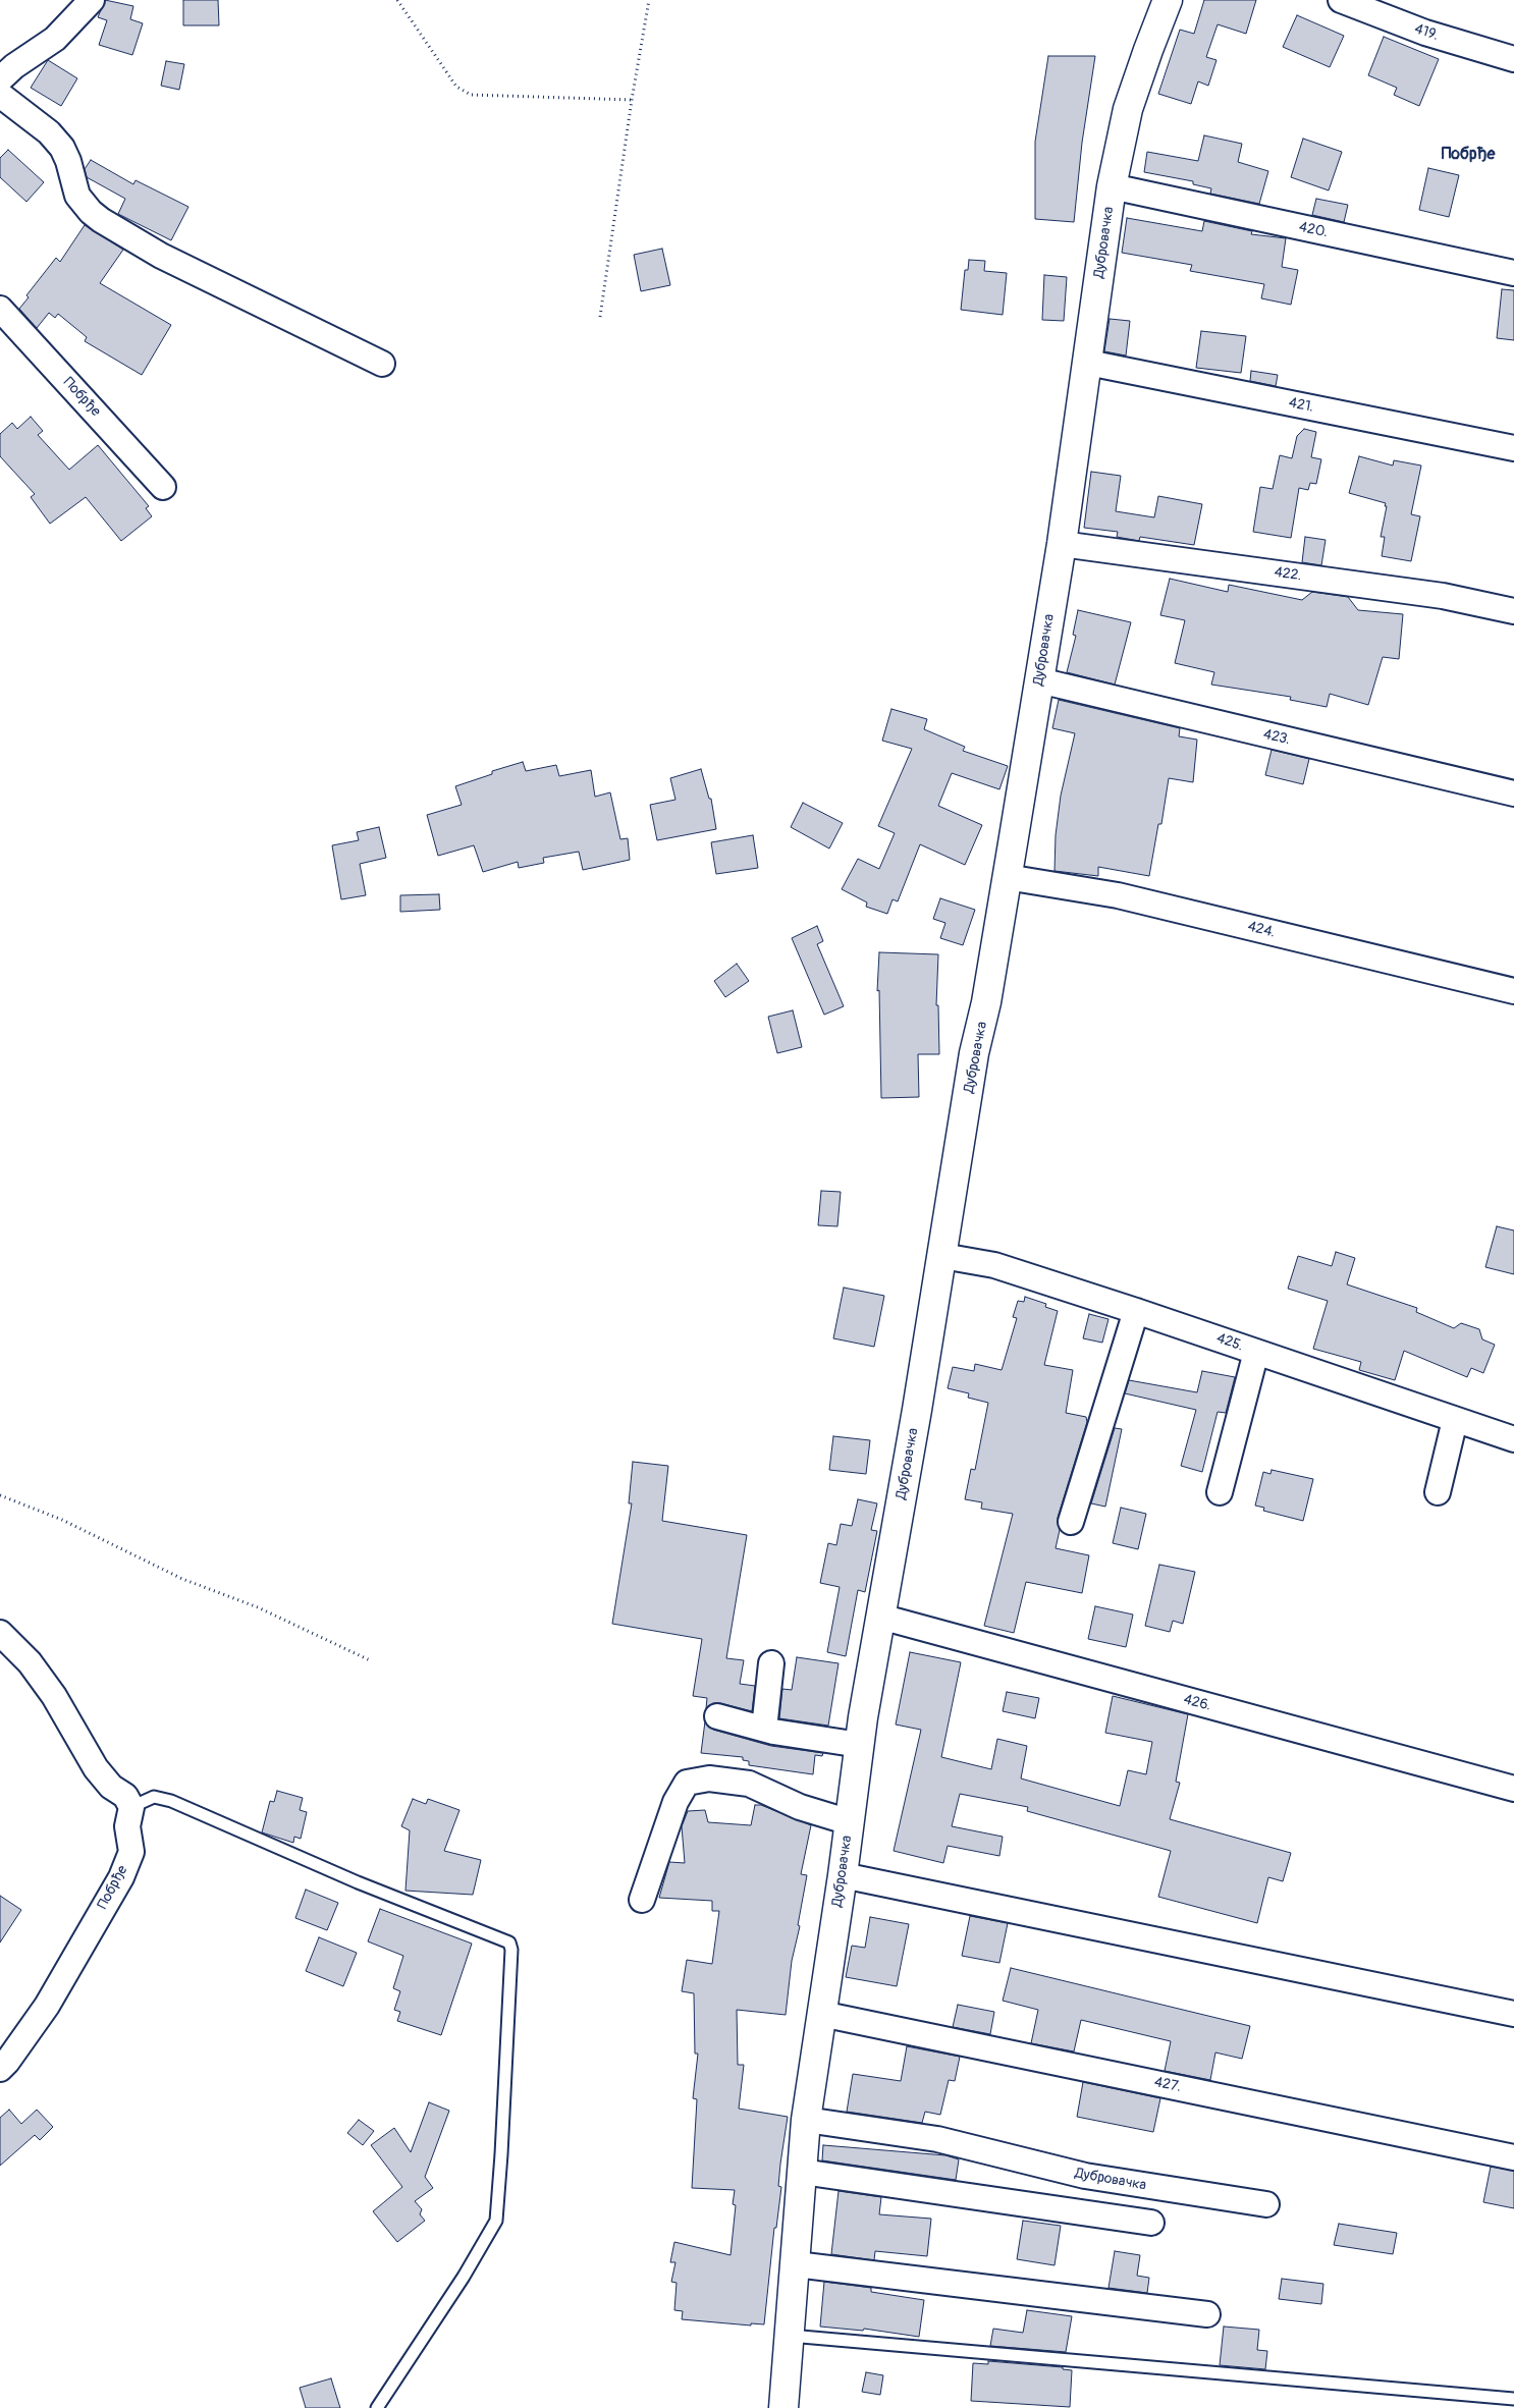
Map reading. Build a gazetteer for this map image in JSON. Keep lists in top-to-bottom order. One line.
{"streets":{"main road":["Дубровачка"],"street":["419.","420.","Побрђе","421.","422.","423.","424.","425.","426.","427."]},"crossings":[["420.","Дубровачка"],["Дубровачка","421."],["Дубровачка","422."],["Дубровачка","423."],["Дубровачка","424."],["Дубровачка","425."],["Дубровачка","426."],["Дубровачка","427."]],"districts":["Побрђе"]}
